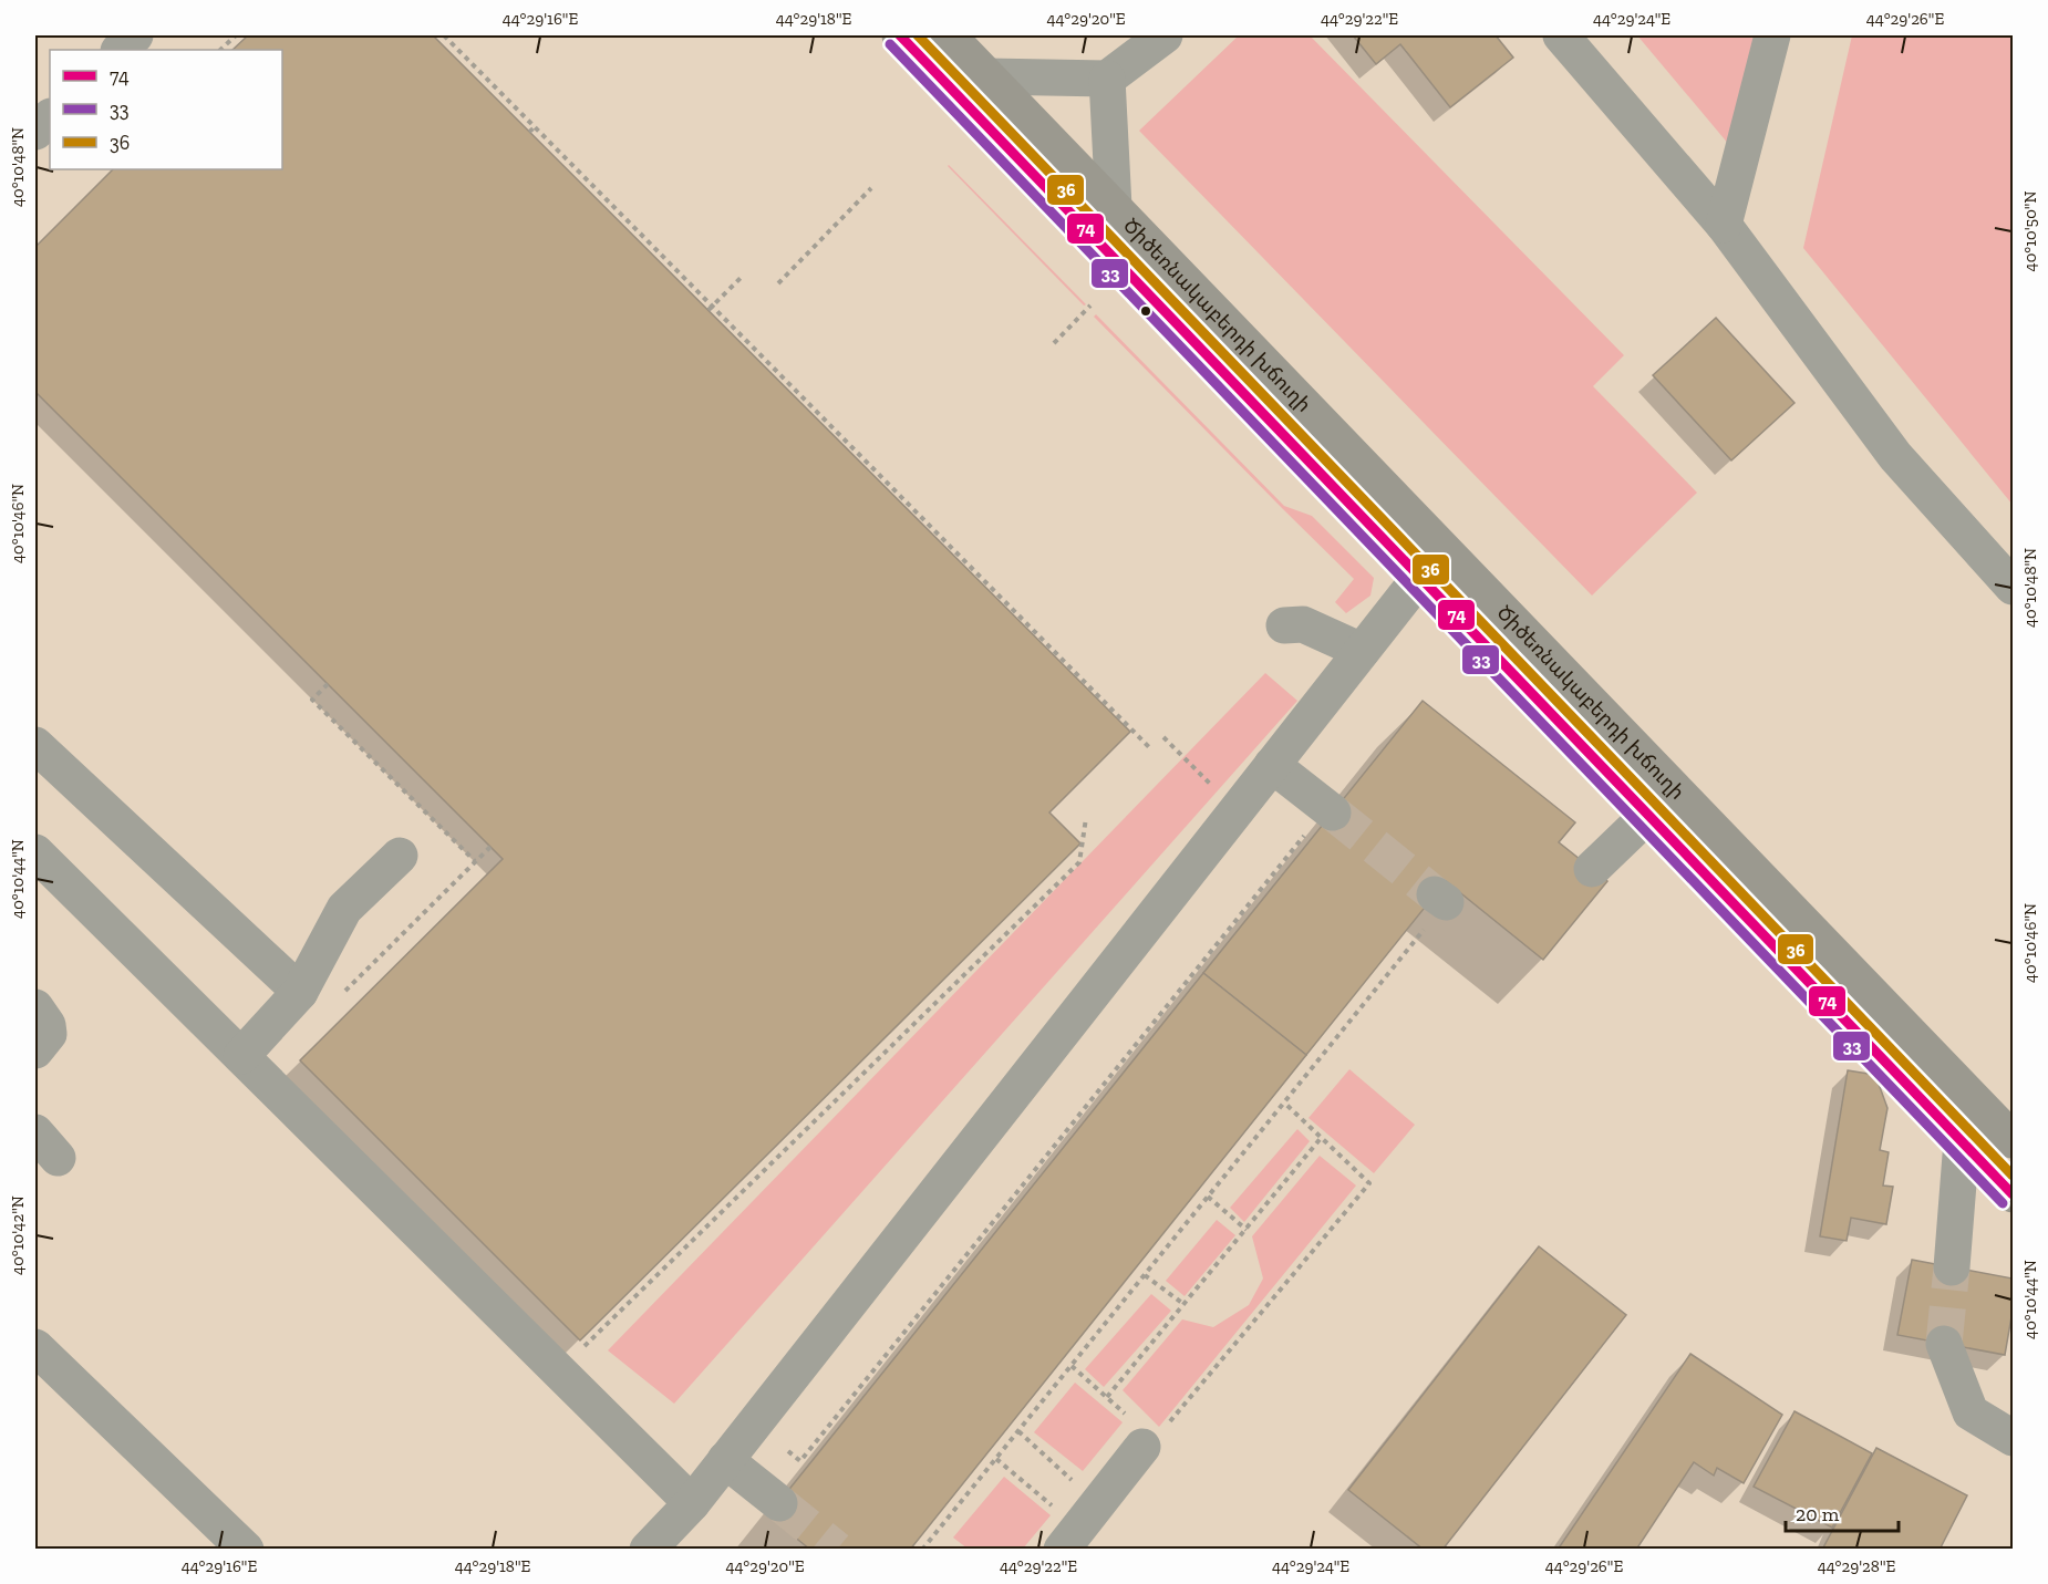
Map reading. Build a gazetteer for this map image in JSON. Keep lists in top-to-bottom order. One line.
{"streets":{"main road":["Ծիծեռնակաբերդի խճուղի"]},"lines":["transit line 74","transit line 36","transit line 33"],"legend":["74","33","36"],"scale_bar":"20 m","coordinates":["44°29'16\"E","44°29'18\"E","44°29'20\"E","44°29'22\"E","44°29'24\"E","44°29'26\"E","40°10'48\"N","40°10'50\"N","40°10'46\"N","40°10'44\"N","40°10'42\"N","44°29'28\"E"]}
